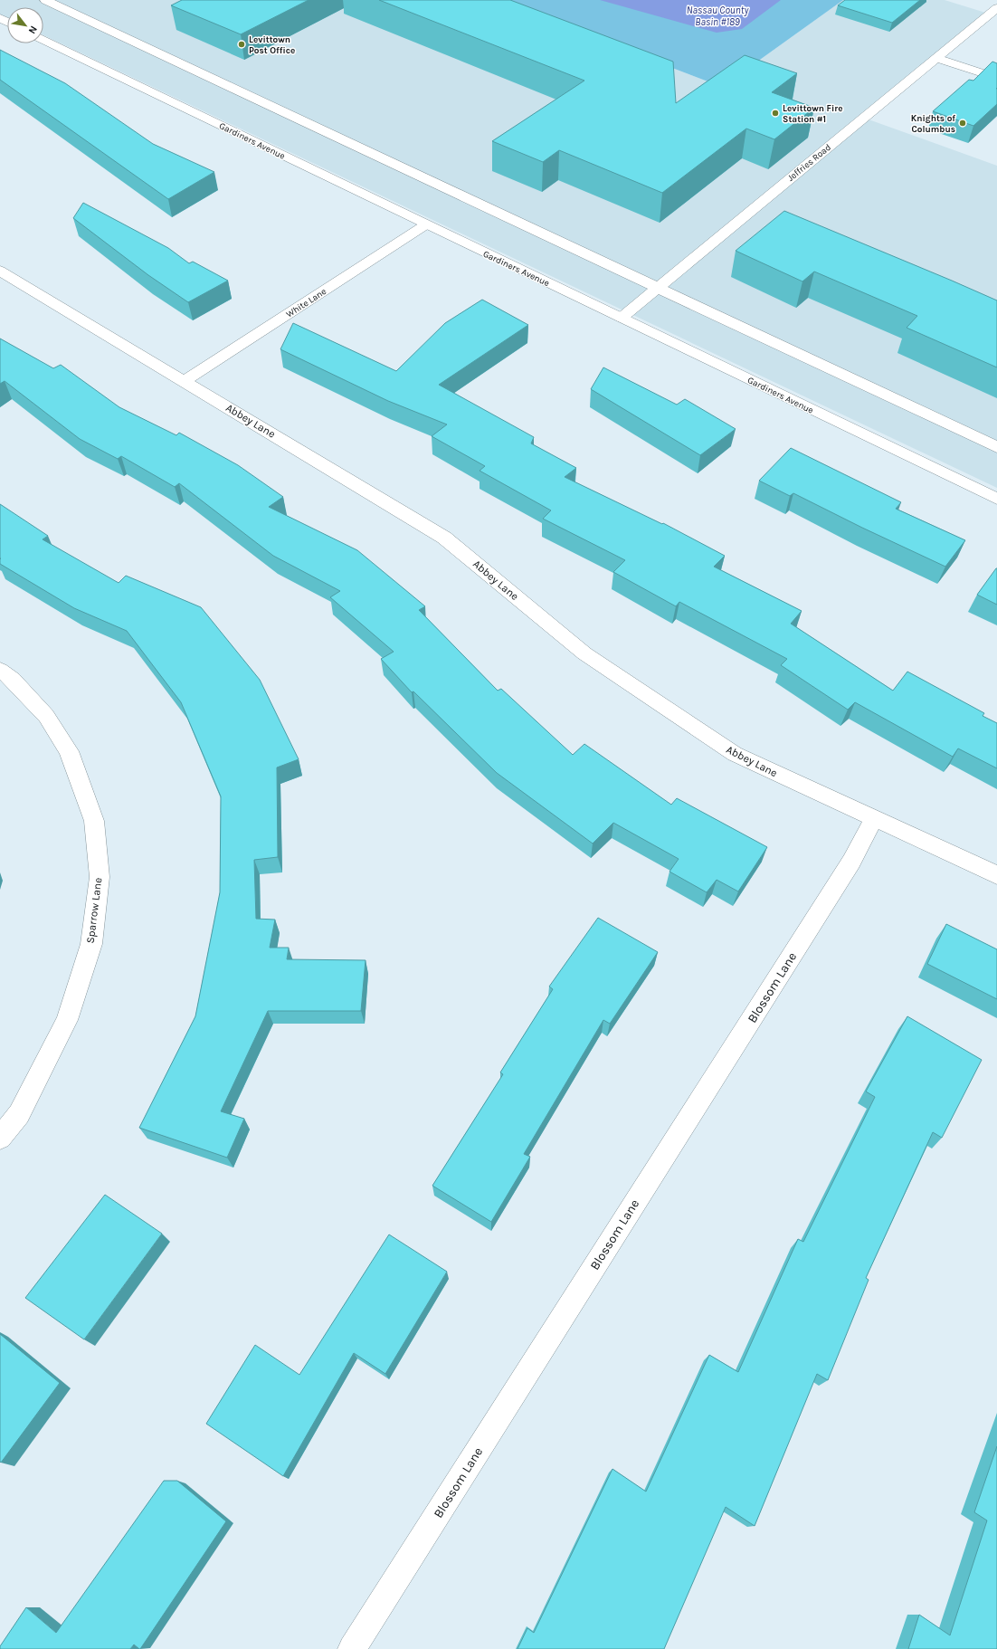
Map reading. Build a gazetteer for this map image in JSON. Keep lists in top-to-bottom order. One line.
{"streets":{"street":["Gardiners Avenue","Jeffries Road","White Lane","Abbey Lane","Sparrow Lane","Blossom Lane"]},"crossings":[["Gardiners Avenue","Jeffries Road"],["Gardiners Avenue","White Lane"],["White Lane","Abbey Lane"],["Abbey Lane","Blossom Lane"]],"water":["Nassau County Basin #189"],"places":["Levittown Post Office","Levittown Fire Station #1","Knights of Columbus"],"north":"bottom right"}
